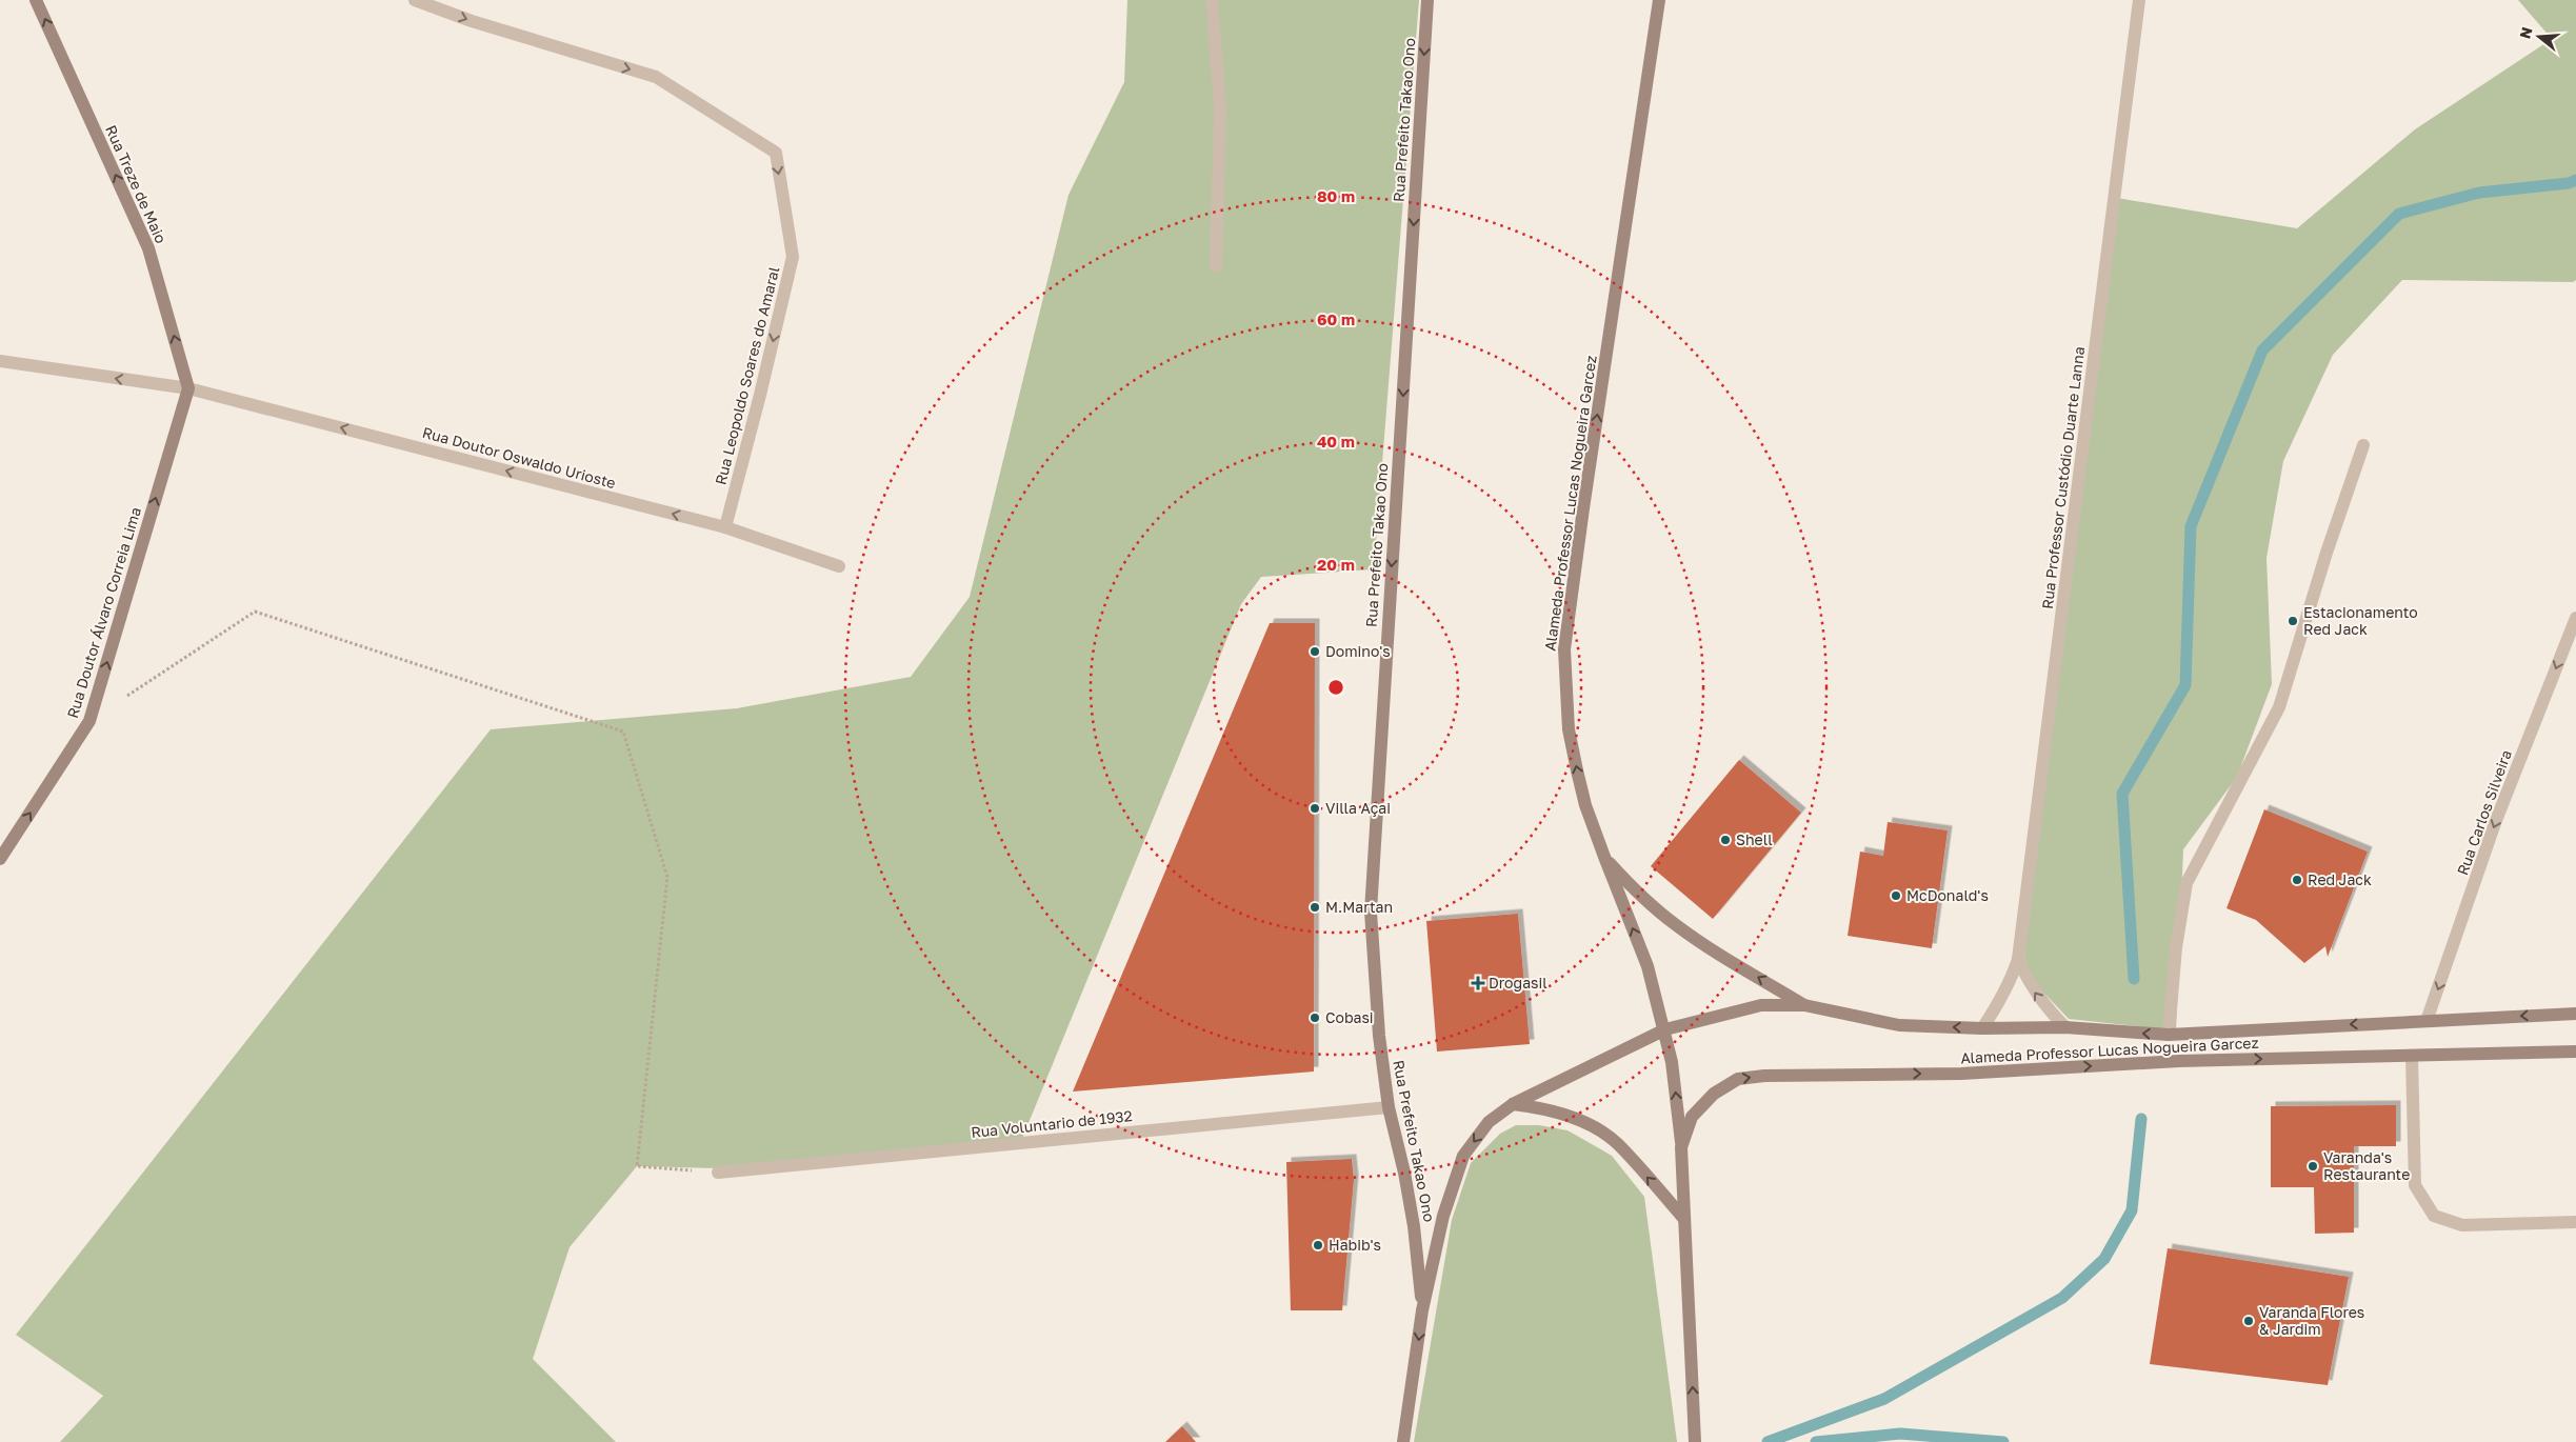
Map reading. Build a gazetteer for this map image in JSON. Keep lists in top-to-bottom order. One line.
{"streets":{"main road":["Rua Prefeito Takao Ono","Rua Treze de Maio","Alameda Professor Lucas Nogueira Garcez","Rua Doutor Álvaro Correia Lima"],"street":["Rua Leopoldo Soares do Amaral","Rua Doutor Oswaldo Urioste","Rua Professor Custódio Duarte Lanna","Rua Carlos Silveira","Rua Voluntario de 1932"]},"crossings":[["Rua Prefeito Takao Ono","Alameda Professor Lucas Nogueira Garcez"],["Rua Prefeito Takao Ono","Rua Voluntario de 1932"],["Rua Treze de Maio","Rua Doutor Oswaldo Urioste"],["Rua Treze de Maio","Rua Doutor Álvaro Correia Lima"],["Rua Leopoldo Soares do Amaral","Rua Doutor Oswaldo Urioste"],["Rua Doutor Oswaldo Urioste","Rua Doutor Álvaro Correia Lima"],["Rua Professor Custódio Duarte Lanna","Alameda Professor Lucas Nogueira Garcez"],["Alameda Professor Lucas Nogueira Garcez","Rua Carlos Silveira"]],"one_way":["Rua Prefeito Takao Ono","Rua Treze de Maio","Rua Doutor Oswaldo Urioste","Rua Doutor Álvaro Correia Lima","Rua Carlos Silveira"],"places":{"other":["Estacionamento Red Jack","Domino's","Villa Açai","Shell","Red Jack","McDonald's","M.Martan","Cobasi","Varanda's Restaurante","Habib's","Varanda Flores & Jardim"],"health":["Drogasil"]},"north":"left","rings":["80 m","60 m","40 m","20 m"]}
